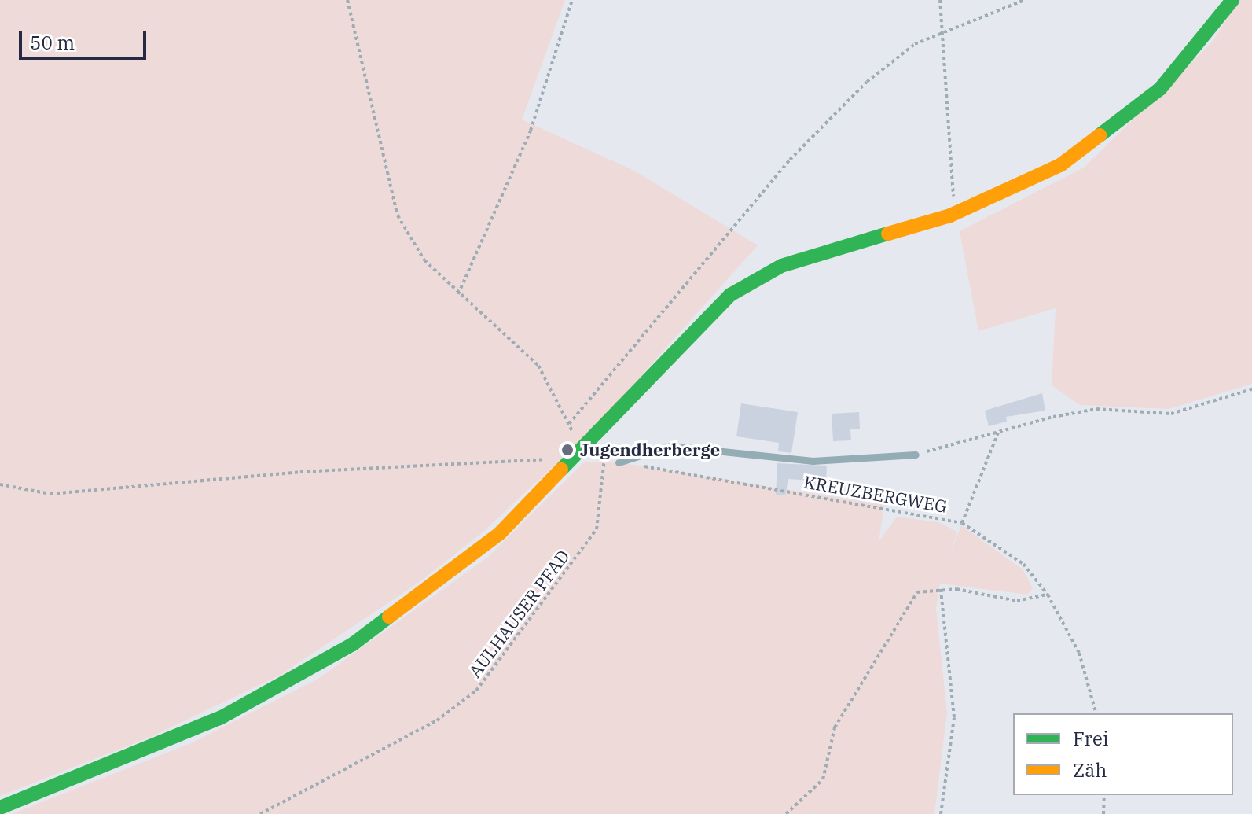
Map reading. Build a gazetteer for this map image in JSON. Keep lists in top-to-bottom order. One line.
{"streets":{"path":["KREUZBERGWEG","AULHAUSER PFAD"]},"places":["Jugendherberge"],"legend":["Frei","Zäh"],"scale_bar":"50 m"}
